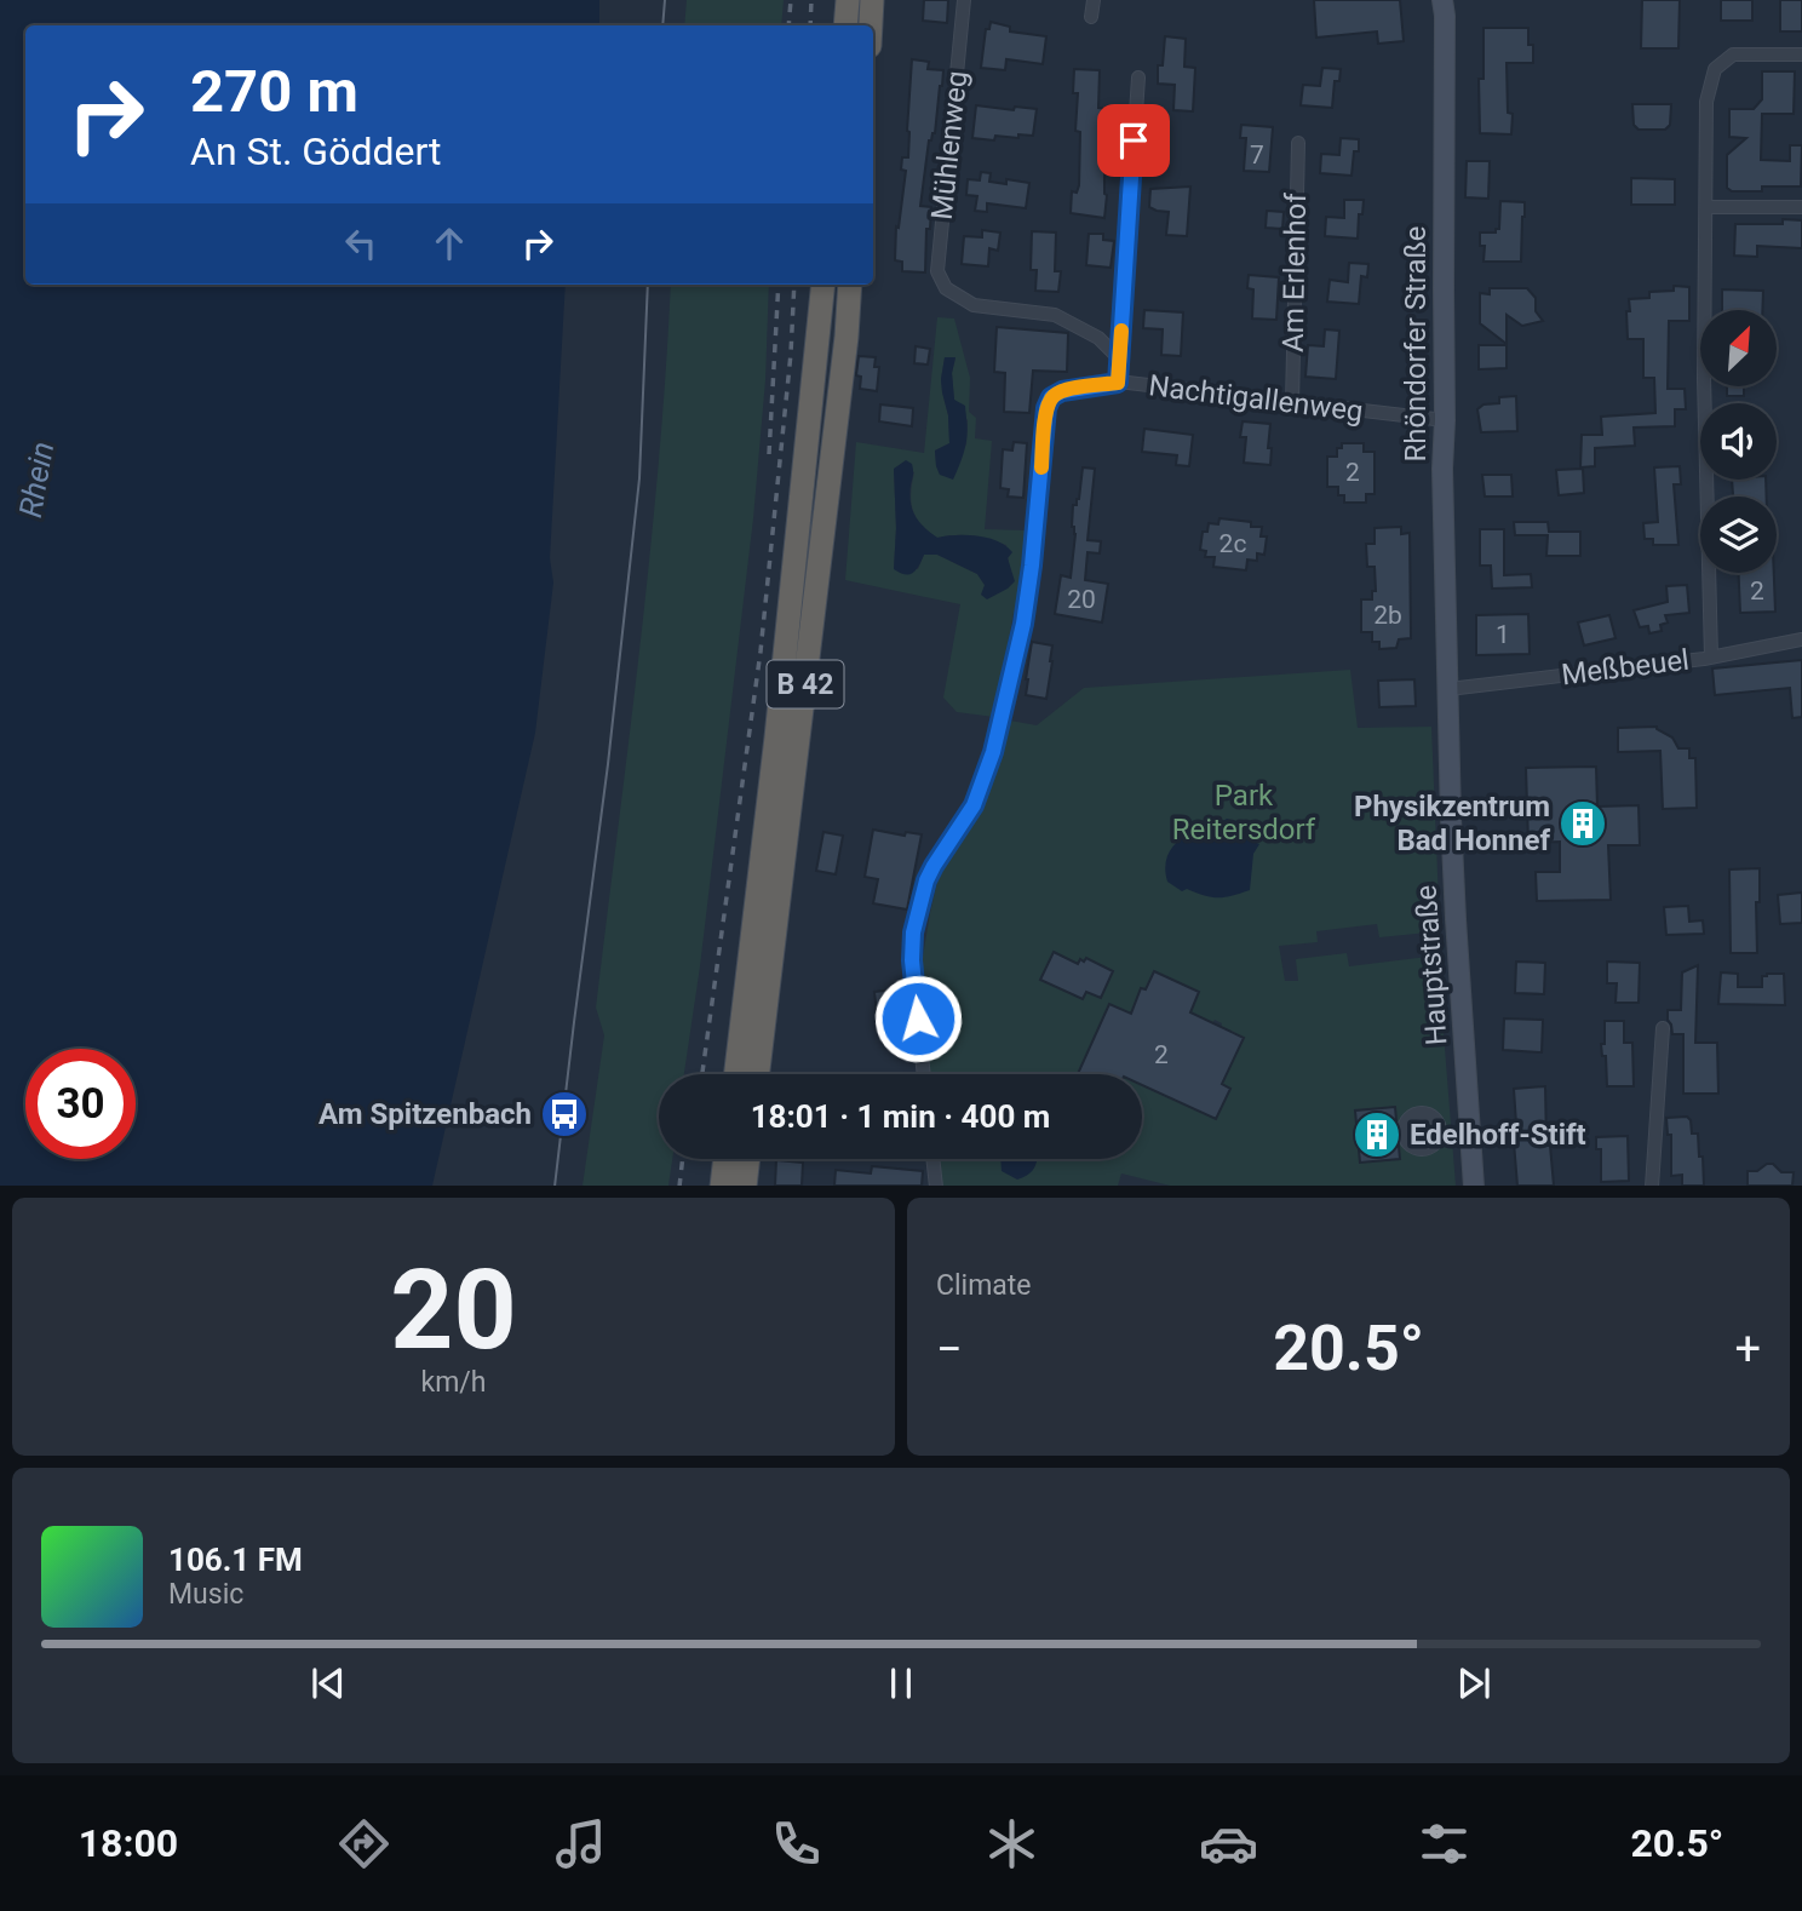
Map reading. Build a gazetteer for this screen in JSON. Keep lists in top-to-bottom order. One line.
{"streets":{"highway":["B 42"],"main road":["Rhöndorfer Straße","Hauptstraße"],"street":["Mühlenweg","Am Erlenhof","Nachtigallenweg","Meßbeuel"]},"crossings":[["Mühlenweg","Nachtigallenweg"],["Am Erlenhof","Nachtigallenweg"],["Rhöndorfer Straße","Nachtigallenweg"],["Rhöndorfer Straße","Meßbeuel"],["Rhöndorfer Straße","Hauptstraße"],["Meßbeuel","Hauptstraße"]],"water":["Rhein"],"parks":["Park Reitersdorf"],"places":{"building":["Physikzentrum Bad Honnef","Edelhoff-Stift"],"bus stop":["Am Spitzenbach"]},"house_numbers":["7","2","2c","2","20","2b","1","2"],"north":"top right","page":{"turn":["270 m","An St. Göddert"],"limit":"30","trip":"18:01 · 1 min · 400 m","tile":[["20","km/h"],"Climate"],"heat":["−","20.5°","+"],"song":["106.1 FM","Music"],"tabs":["18:00","20.5°"]}}
